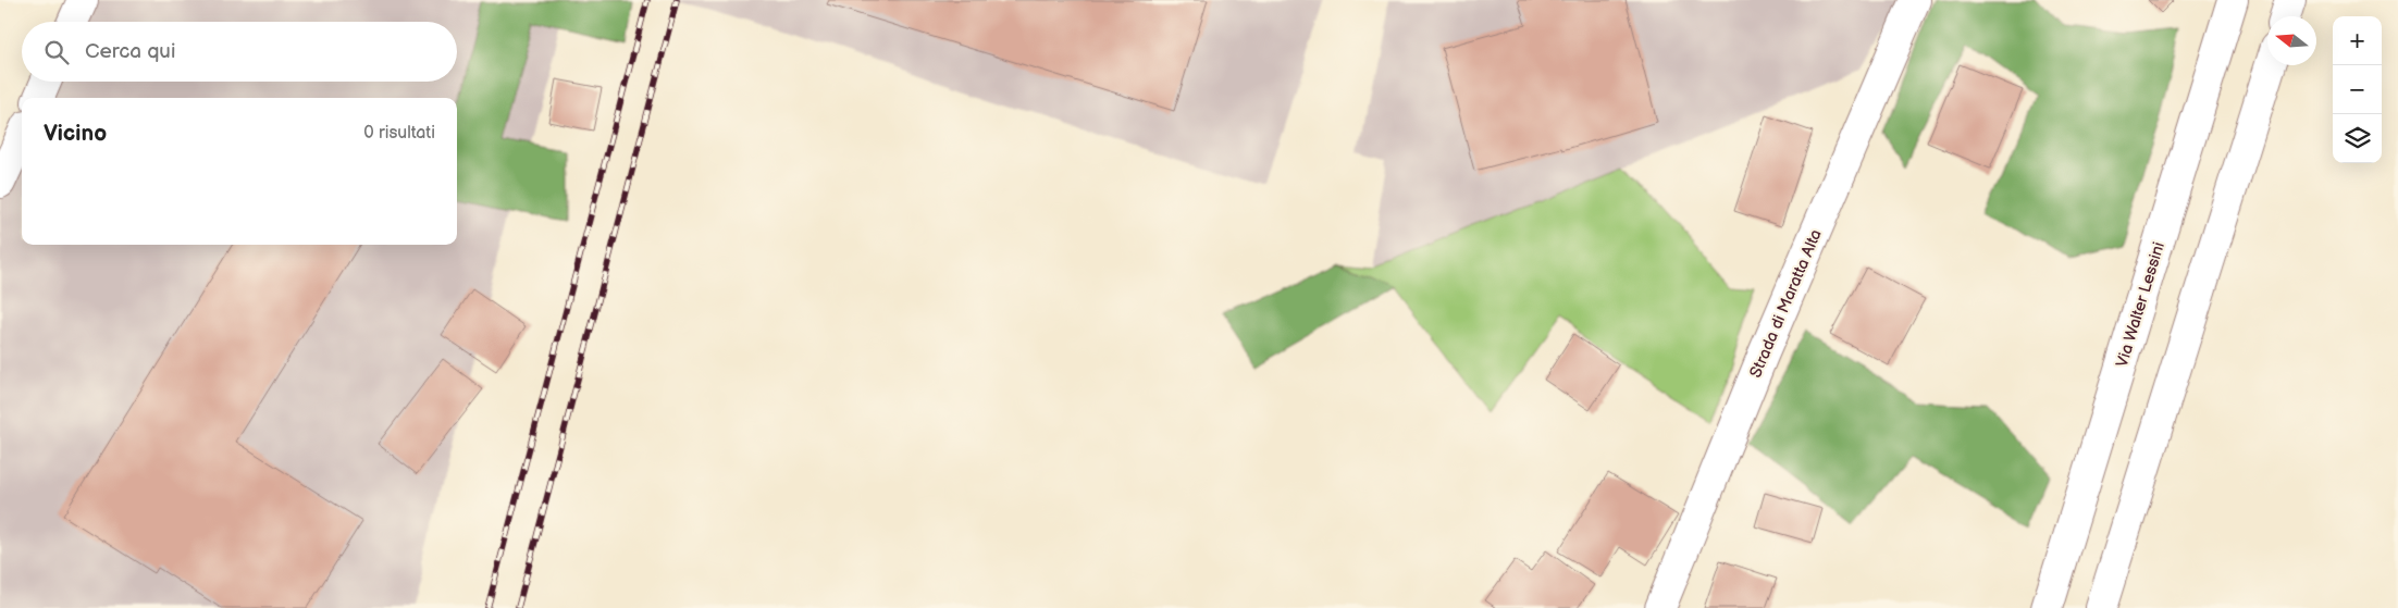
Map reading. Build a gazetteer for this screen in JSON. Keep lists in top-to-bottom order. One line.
{"streets":{"main road":["Strada di Maratta Alta","Via Walter Lessini"]},"north":"left","page":{"map_buttons":["+","−"],"search":"Cerca qui","heading":["Vicino","0 risultati"]}}
